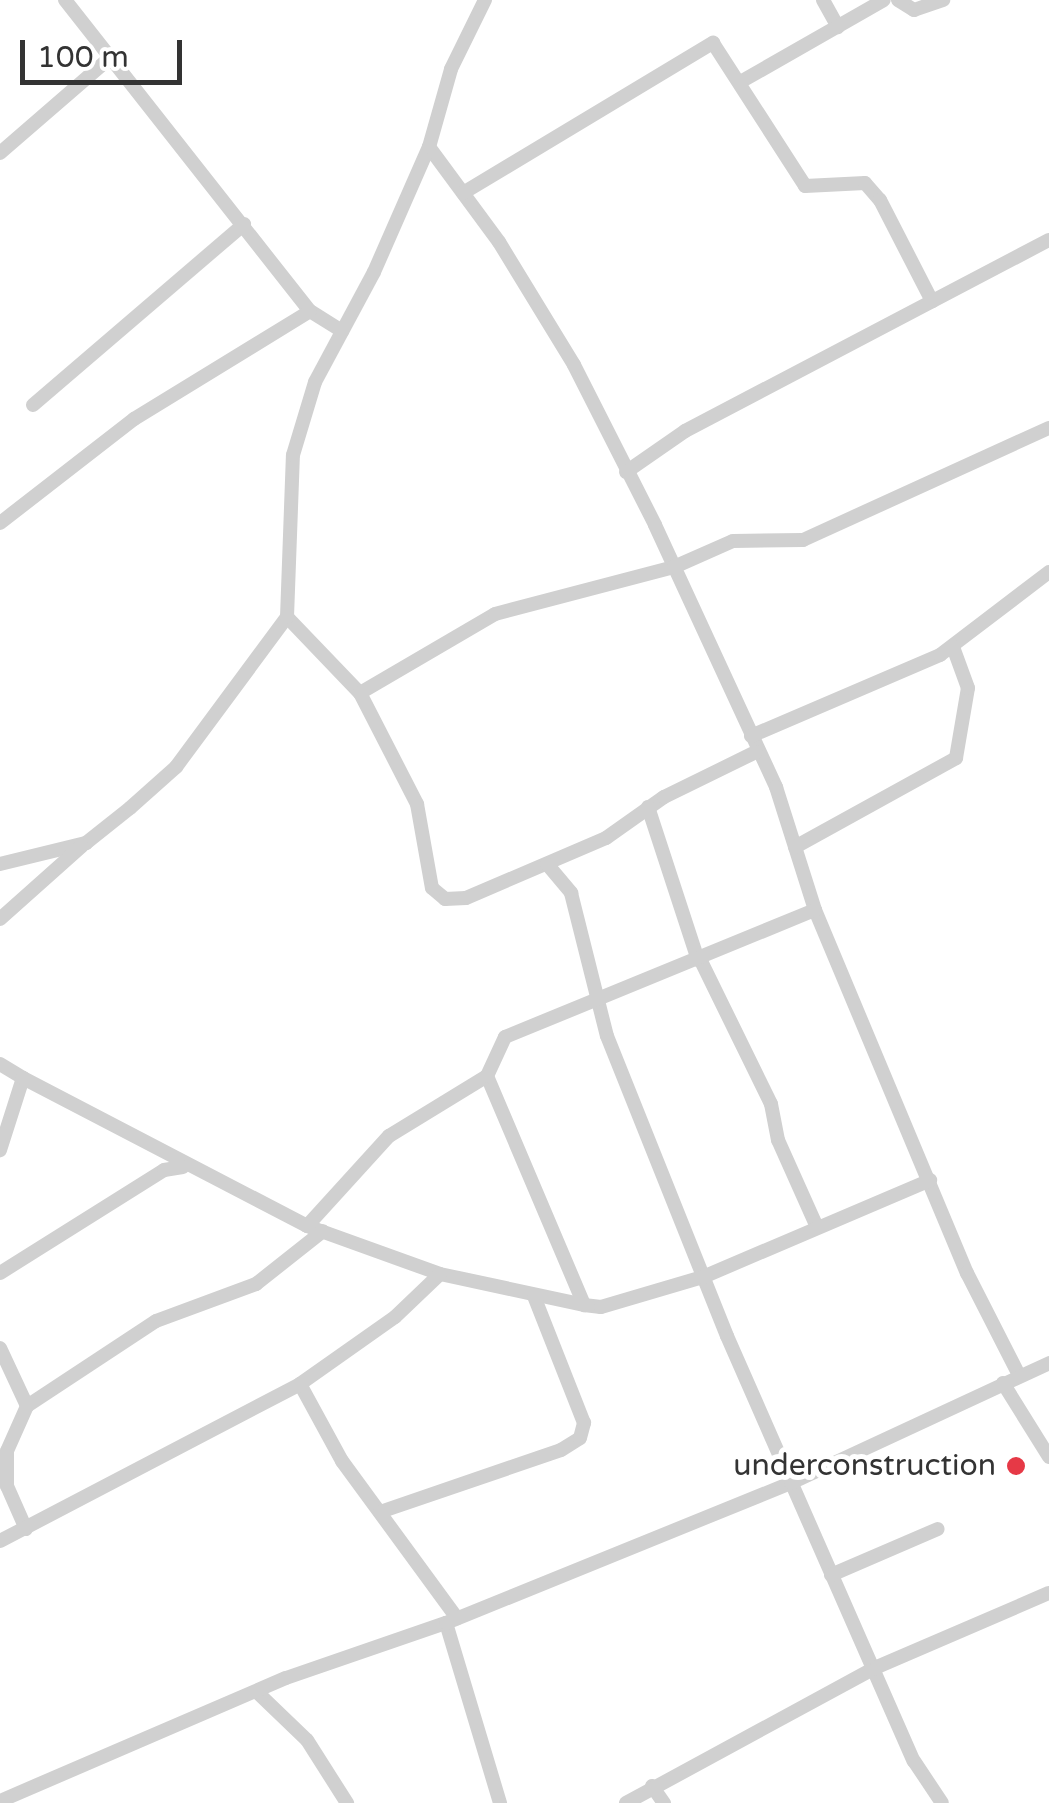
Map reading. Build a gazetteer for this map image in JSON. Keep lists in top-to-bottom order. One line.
{"places":["underconstruction"],"scale_bar":"100 m"}
